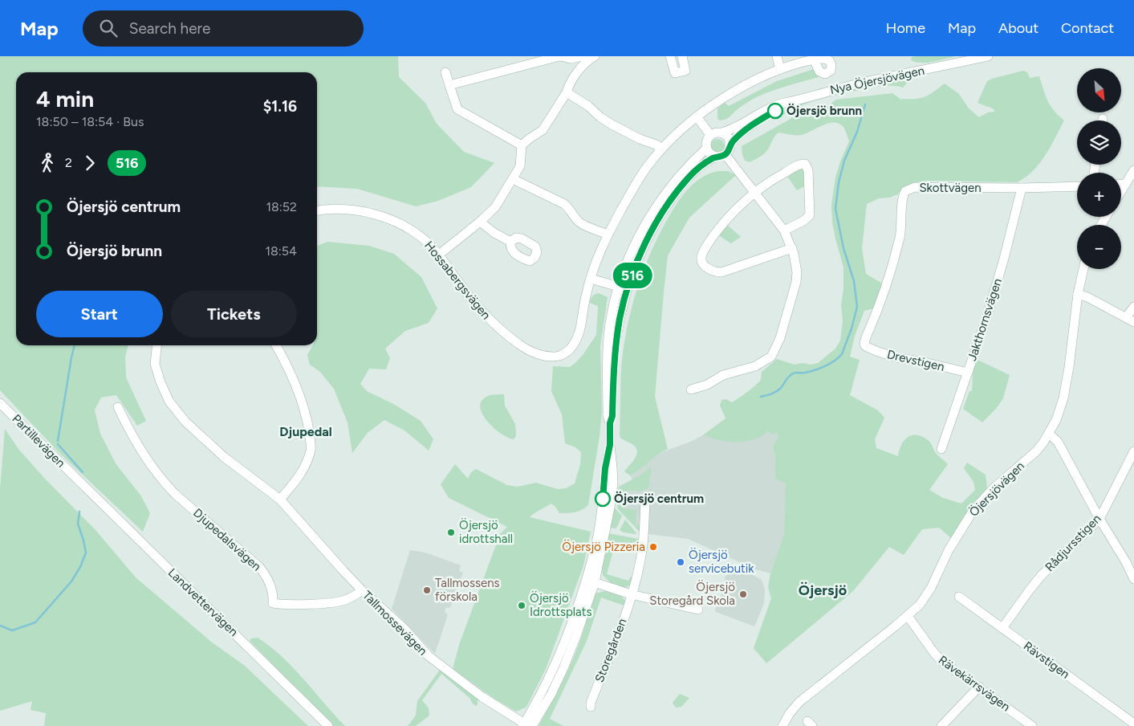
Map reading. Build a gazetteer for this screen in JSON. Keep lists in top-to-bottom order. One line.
{"streets":{"street":["Nya Öjersjövägen","Skottvägen","Hossabergsvägen","Jakthornsvägen","Drevstigen","Partillevägen","Öjersjövägen","Djupedalsvägen","Rådjursstigen","Landvettervägen","Tallmossevägen","Storegården","Rävstigen","Rävekärrsvägen"]},"crossings":[["Skottvägen","Jakthornsvägen"],["Skottvägen","Drevstigen"],["Jakthornsvägen","Drevstigen"],["Partillevägen","Landvettervägen"],["Öjersjövägen","Rävekärrsvägen"],["Djupedalsvägen","Tallmossevägen"],["Rådjursstigen","Rävstigen"]],"districts":["Djupedal","Öjersjö"],"places":["Öjersjö brunn","Öjersjö centrum","Öjersjö idrottshall","Öjersjö Pizzeria","Öjersjö servicebutik","Tallmossens förskola","Öjersjö Storegård Skola","Öjersjö Idrottsplats"],"lines":["bus line 516"],"north":"bottom right","page":{"header":"Map","search":"Search here","nav":["Home","Map","About","Contact"],"on_map":"516","map_buttons":["+","−"],"heading":["4 min","18:50 – 18:54 · Bus","$1.16"],"legs":["2","516"],"list":[{"name":"Öjersjö centrum","value":"18:52"},{"name":"Öjersjö brunn","value":"18:54"}],"buttons":["Start","Tickets"]}}
